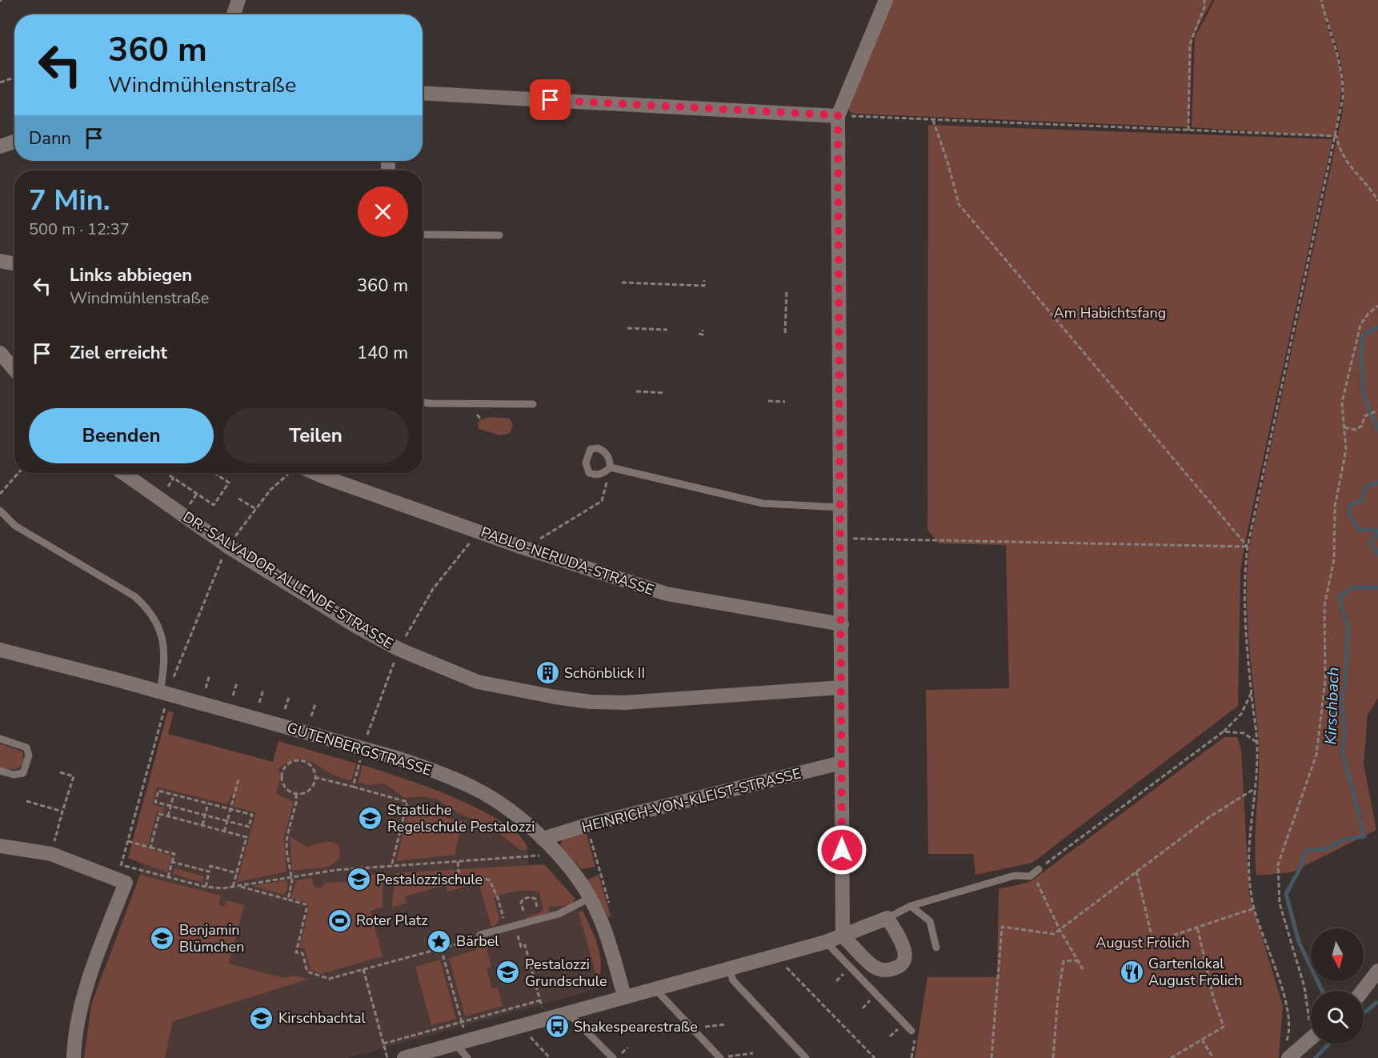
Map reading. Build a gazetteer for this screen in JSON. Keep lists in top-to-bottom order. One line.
{"streets":{"street":["PABLO-NERUDA-STRASSE","DR.-SALVADOR-ALLENDE-STRASSE","GUTENBERGSTRASSE","HEINRICH-VON-KLEIST-STRASSE"]},"crossings":[["GUTENBERGSTRASSE","HEINRICH-VON-KLEIST-STRASSE"]],"water":["Kirschbach"],"parks":["Am Habichtsfang","August Frölich"],"places":{"building":["Schönblick II"],"school or university":["Staatliche Regelschule Pestalozzi","Pestalozzischule","Benjamin Blümchen","Pestalozzi Grundschule","Kirschbachtal"],"sports":["Roter Platz"],"place":["Bärbel"],"restaurant":["Gartenlokal August Frölich"],"bus stop":["Shakespearestraße"]},"north":"bottom","page":{"turn":["360 m","Windmühlenstraße"],"then":"Dann","heading":["7 Min.","500 m · 12:37"],"list":[{"name":"Links abbiegen","note":"Windmühlenstraße","value":"360 m"},{"name":"Ziel erreicht","value":"140 m"}],"buttons":["Beenden","Teilen"]}}
